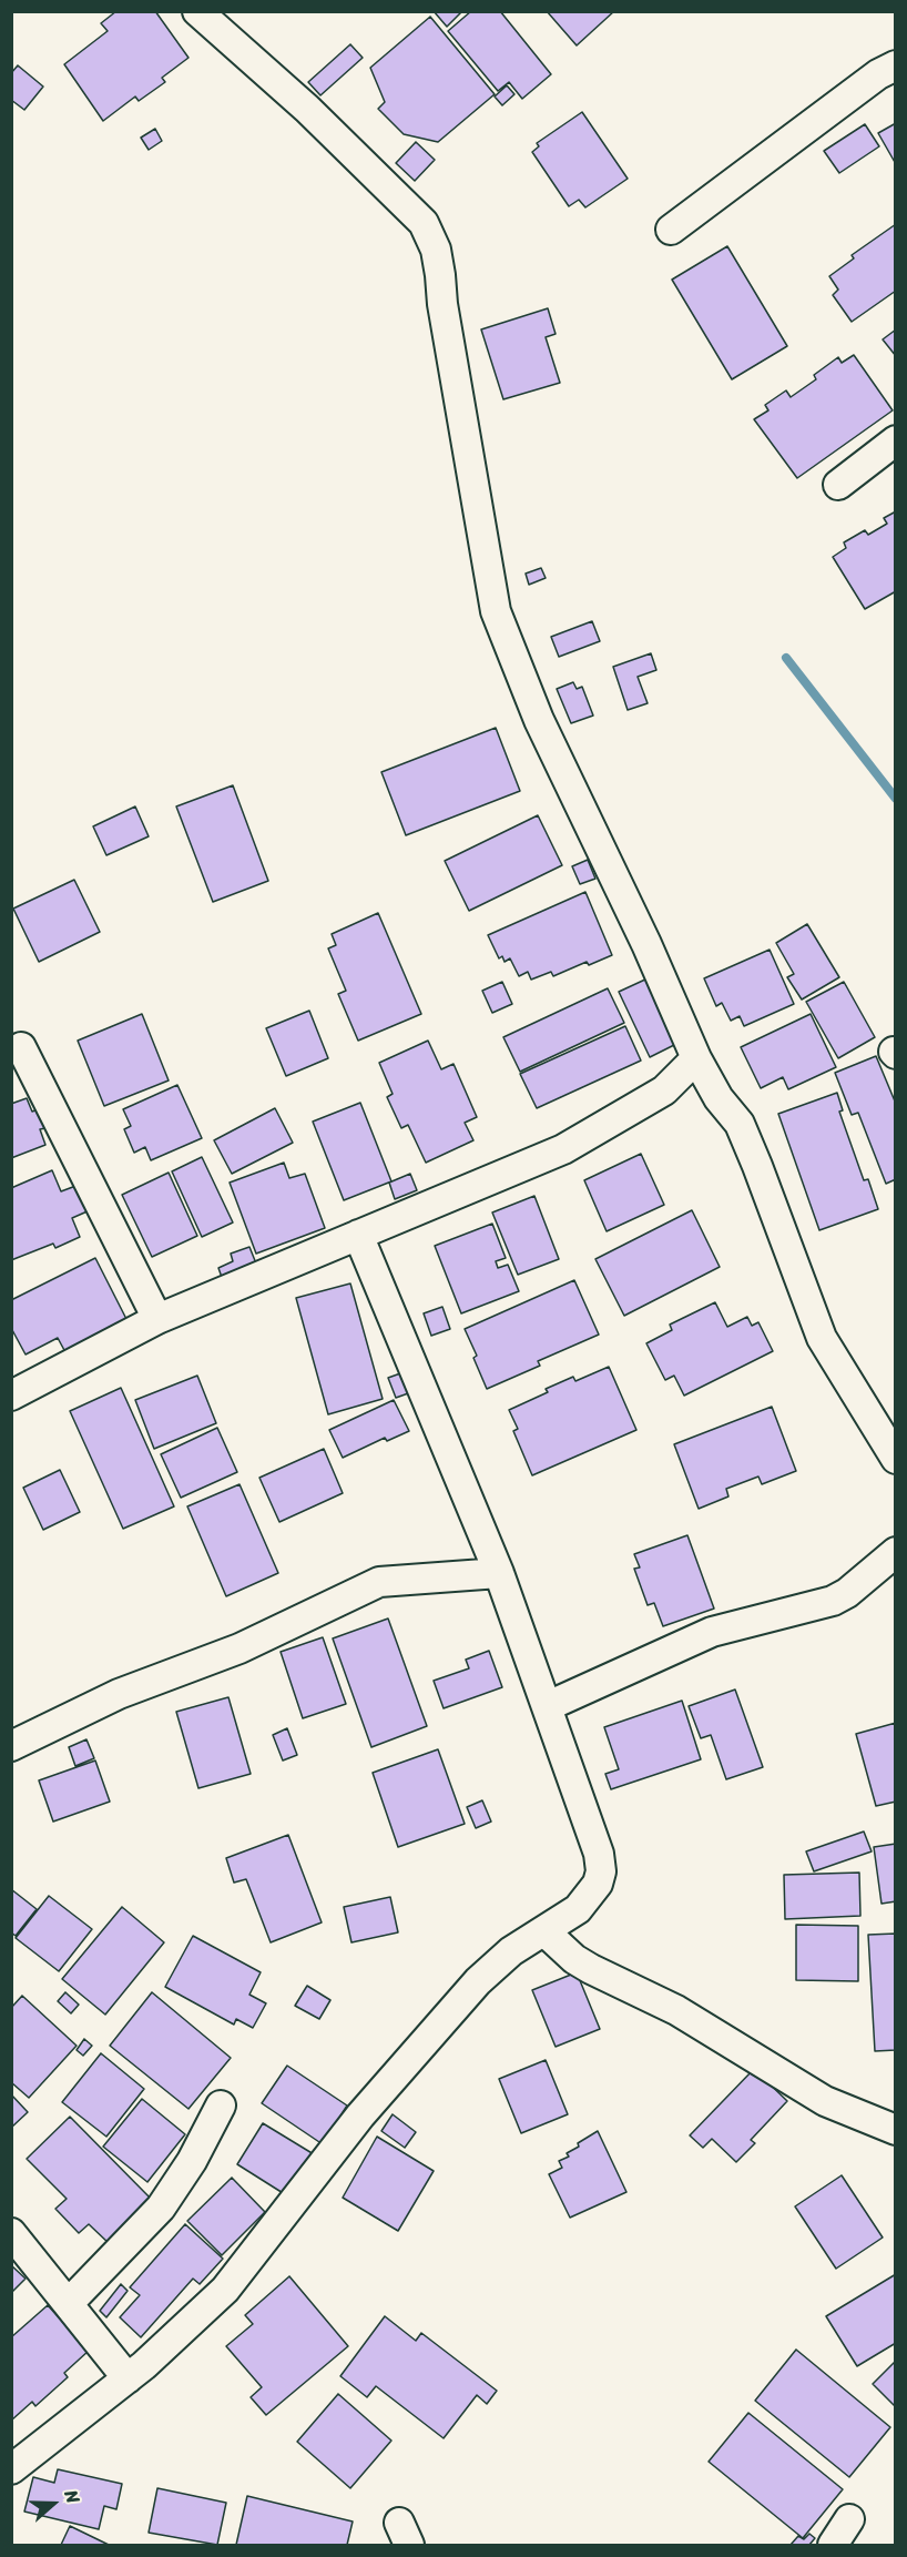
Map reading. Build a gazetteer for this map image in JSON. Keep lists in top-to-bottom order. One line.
{"north":"right"}
